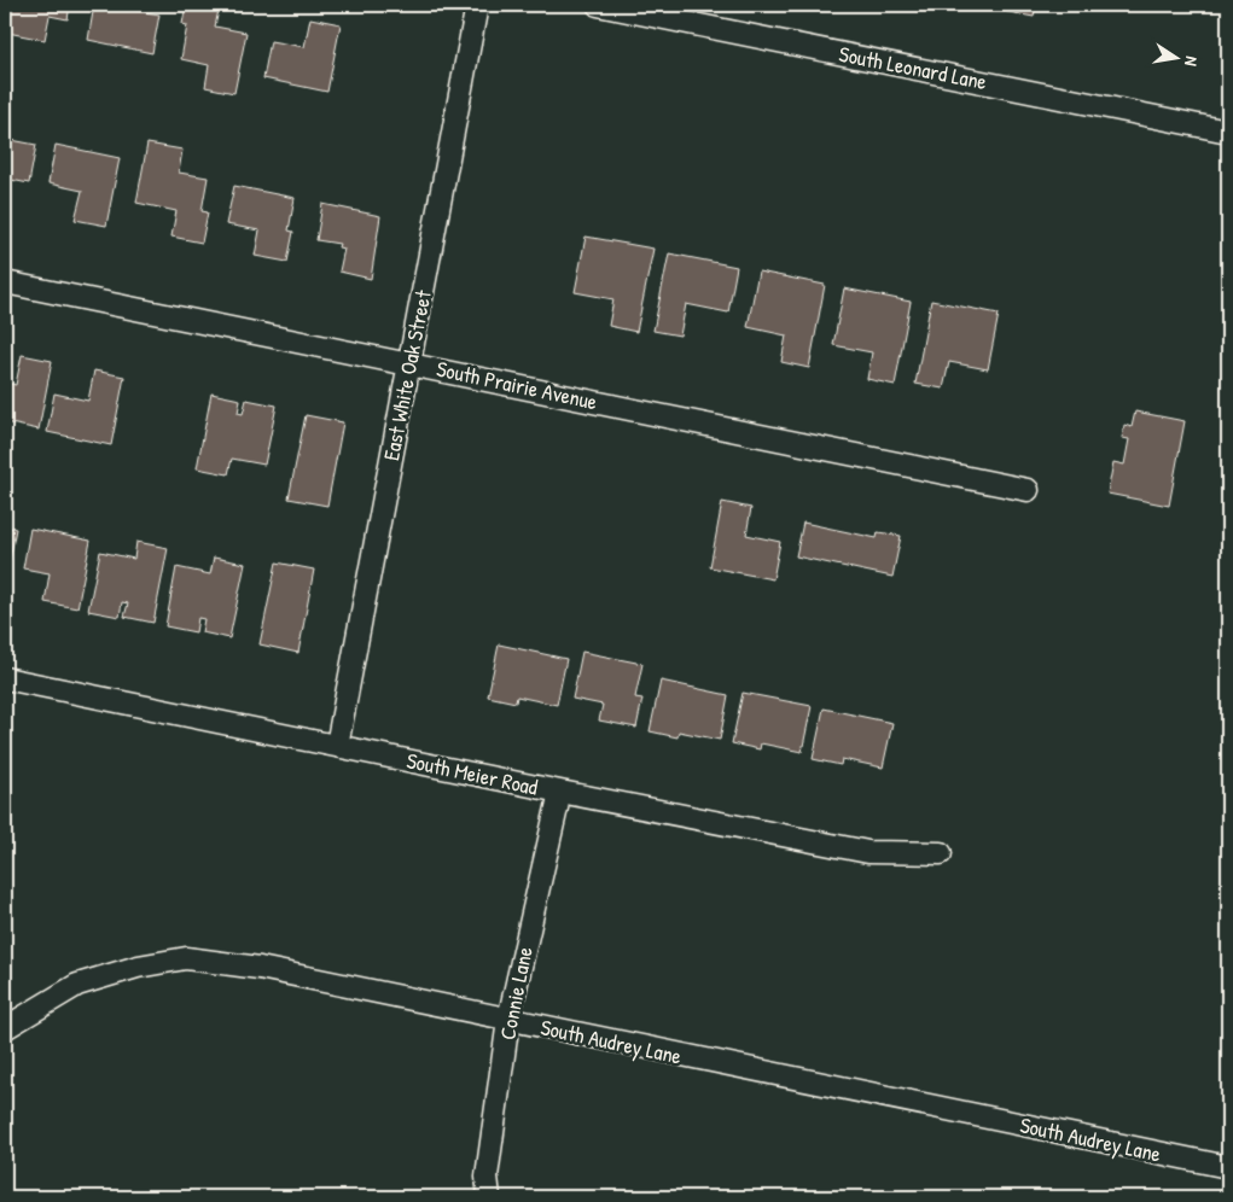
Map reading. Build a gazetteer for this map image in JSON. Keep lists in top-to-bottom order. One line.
{"streets":{"street":["South Leonard Lane","East White Oak Street","South Prairie Avenue","South Meier Road","Connie Lane","South Audrey Lane"]},"crossings":[["East White Oak Street","South Prairie Avenue"],["East White Oak Street","South Meier Road"],["South Meier Road","Connie Lane"],["Connie Lane","South Audrey Lane"]],"north":"right"}
